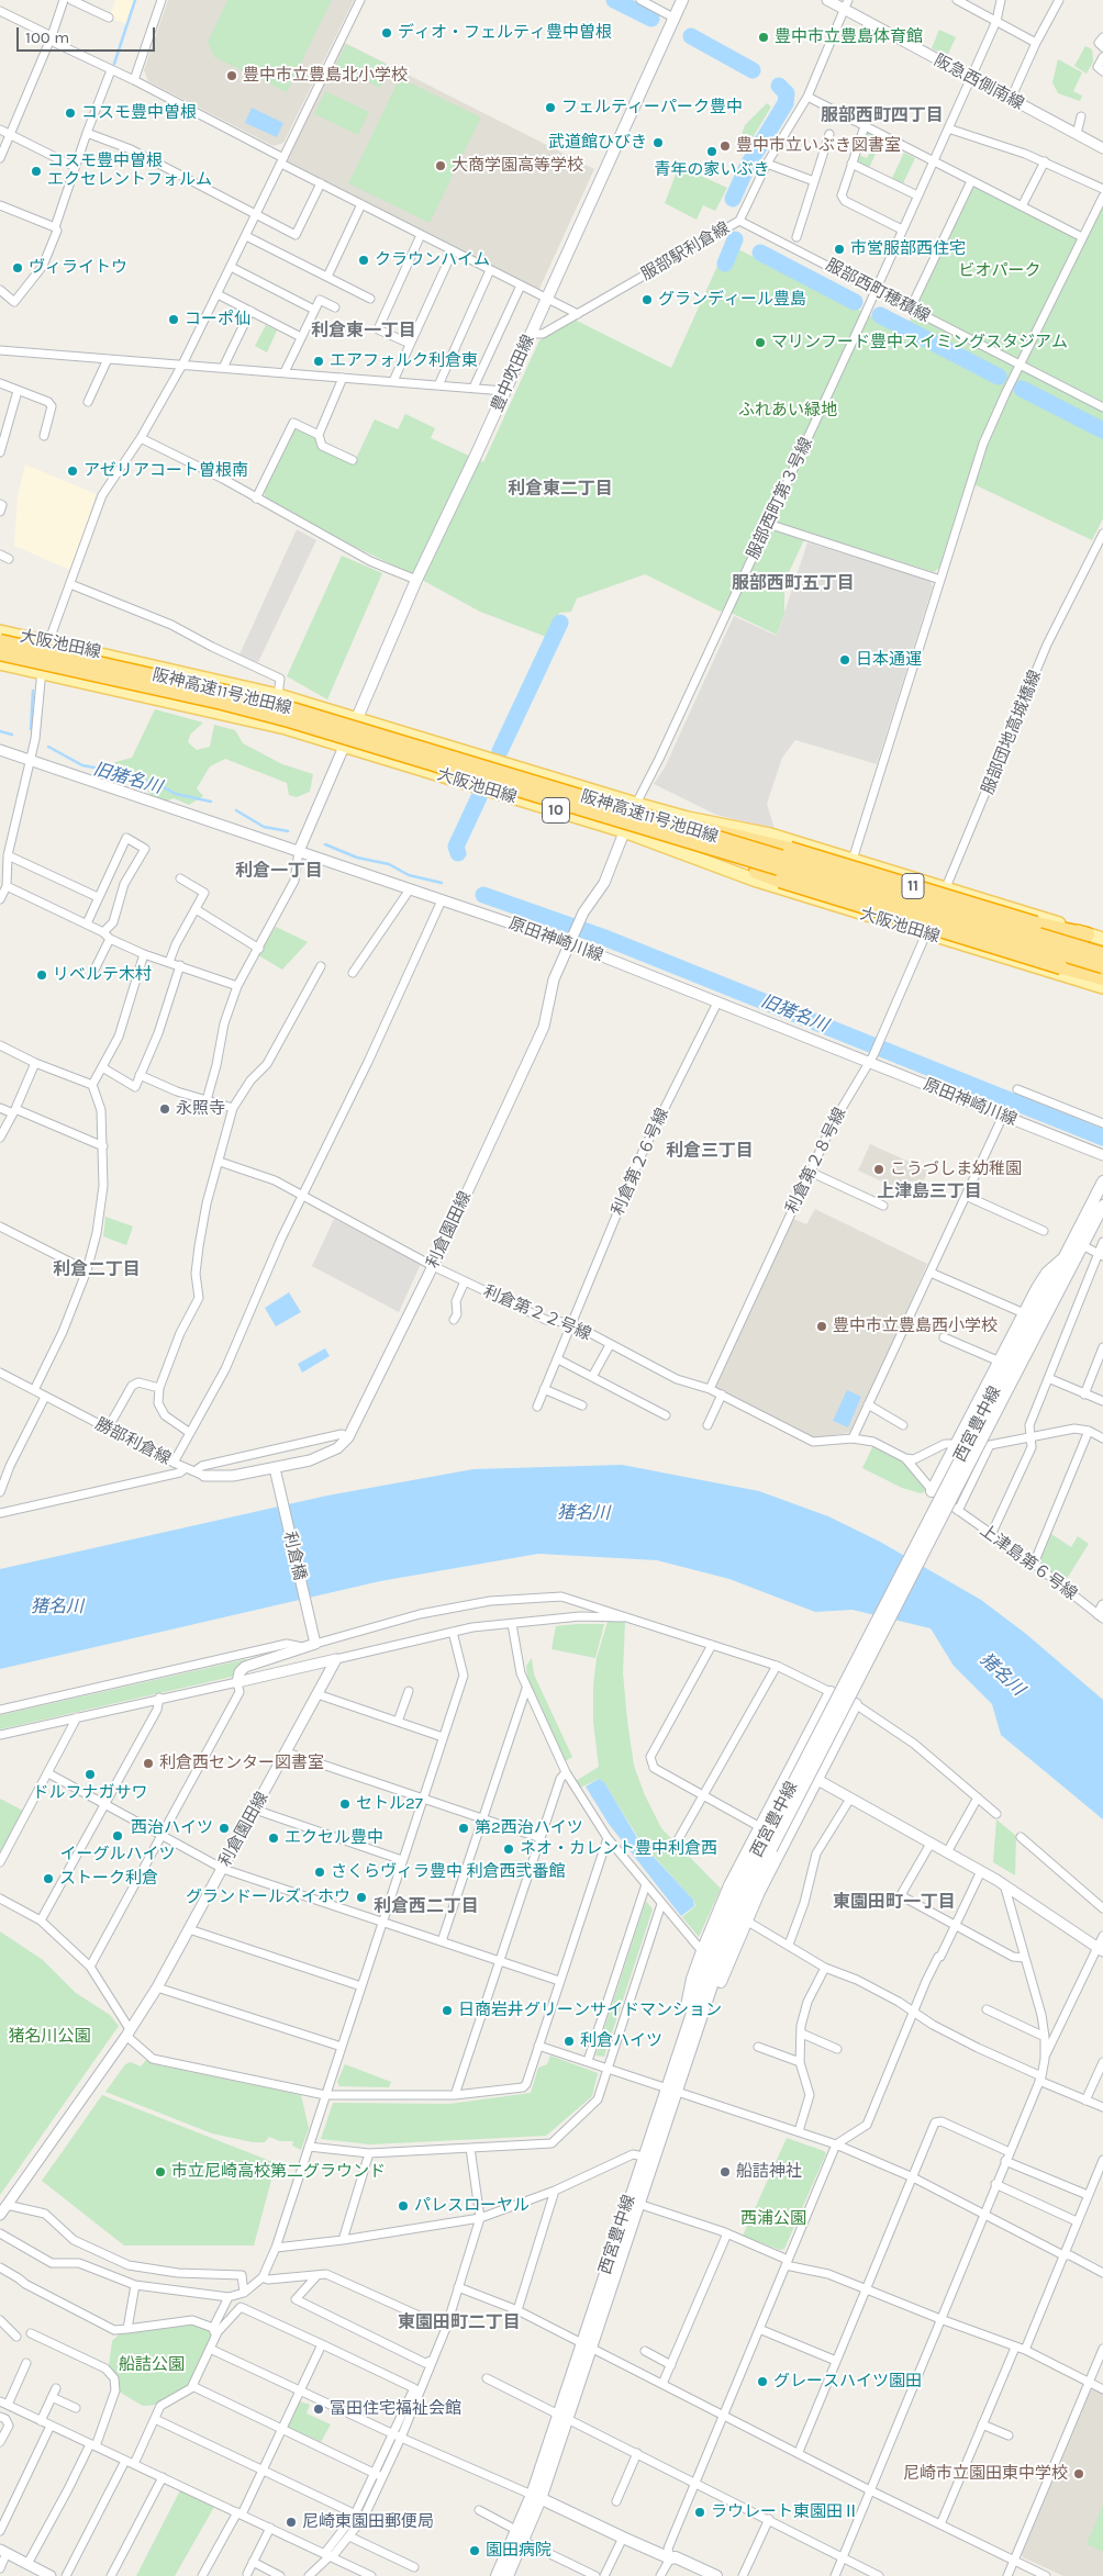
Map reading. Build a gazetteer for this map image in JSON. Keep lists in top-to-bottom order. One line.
{"streets":{"highway":["阪神高速11号池田線","11"],"main road":["豊中吹田線","大阪池田線","10","西宮豊中線"],"street":["阪急西側南線","服部駅利倉線","服部西町穂積線","服部西町第３号線","服部団地高城橋線","原田神崎川線","利倉第２８号線","利倉第２６号線","利倉園田線","利倉第２２号線","勝部利倉線","利倉橋","上津島第６号線"]},"crossings":[["阪急西側南線","服部駅利倉線"],["服部駅利倉線","服部西町穂積線"],["服部駅利倉線","豊中吹田線"],["服部西町穂積線","服部西町第３号線"],["豊中吹田線","大阪池田線"],["服部西町第３号線","大阪池田線"],["服部西町第３号線","利倉園田線"],["大阪池田線","服部団地高城橋線"],["大阪池田線","11"],["大阪池田線","利倉第２８号線"],["阪神高速11号池田線","11"],["服部団地高城橋線","利倉第２８号線"],["原田神崎川線","利倉第２８号線"],["原田神崎川線","利倉第２６号線"],["原田神崎川線","利倉園田線"],["利倉第２８号線","利倉第２２号線"],["利倉第２６号線","利倉第２２号線"],["利倉園田線","利倉第２２号線"],["利倉園田線","勝部利倉線"],["利倉園田線","利倉橋"],["利倉第２２号線","上津島第６号線"],["勝部利倉線","利倉橋"]],"districts":["服部西町四丁目","利倉東一丁目","利倉東二丁目","服部西町五丁目","利倉一丁目","利倉三丁目","上津島三丁目","利倉二丁目","東園田町一丁目","利倉西二丁目","東園田町二丁目"],"water":["旧猪名川","猪名川"],"parks":["ビオパーク","ふれあい緑地","猪名川公園","西浦公園","船詰公園"],"places":["ディオ・フェルティ豊中曽根","豊中市立豊島体育館","豊中市立豊島北小学校","フェルティーパーク豊中","コスモ豊中曽根","武道館ひびき","豊中市立いぶき図書室","青年の家いぶき","大商学園高等学校","コスモ豊中曽根 エクセレントフォルム","市営服部西住宅","クラウンハイム","ヴィライトウ","グランディール豊島","コーポ仙","マリンフード豊中スイミングスタジアム","エアフォルク利倉東","アゼリアコート曽根南","日本通運","リベルテ木村","永照寺","こうづしま幼稚園","豊中市立豊島西小学校","利倉西センター図書室","ドルフナガサワ","セトル27","西治ハイツ","第2西治ハイツ","イーグルハイツ","エクセル豊中","ネオ・カレント豊中利倉西","さくらヴィラ豊中 利倉西弐番館","ストーク利倉","グランドールズイホウ","日商岩井グリーンサイドマンション","利倉ハイツ","市立尼崎高校第二グラウンド","船詰神社","パレスローヤル","グレースハイツ園田","冨田住宅福祉会館","尼崎市立園田東中学校","ラウレート東園田Ⅱ","尼崎東園田郵便局","園田病院"],"scale_bar":"100 m"}
